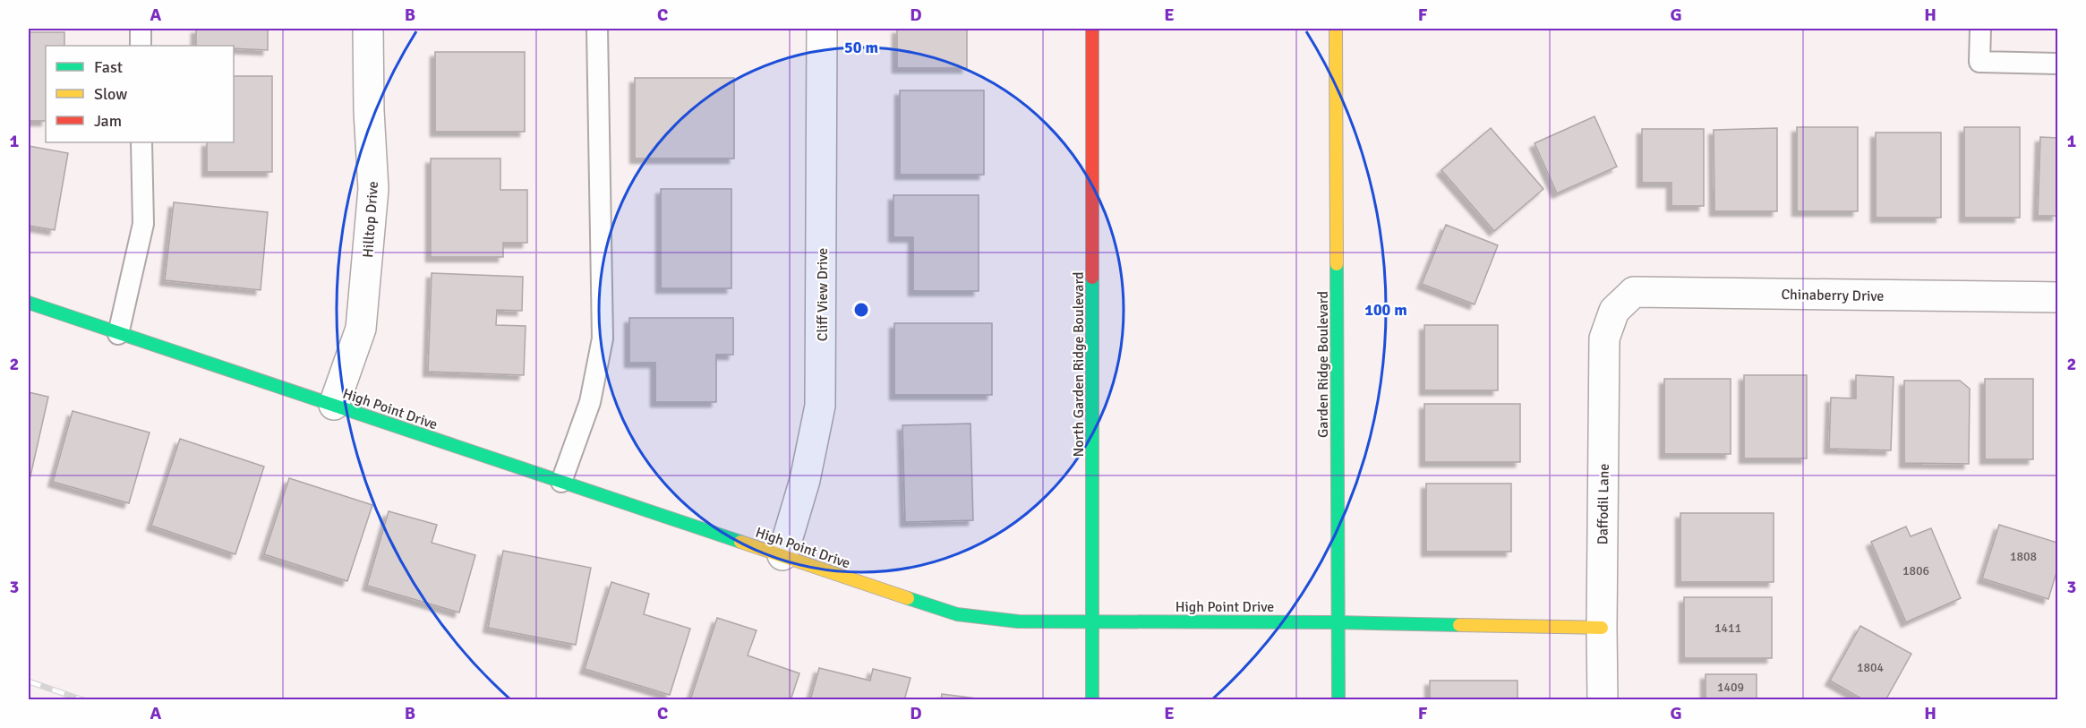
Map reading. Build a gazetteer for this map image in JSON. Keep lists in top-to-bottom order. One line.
{"streets":{"street":["Hilltop Drive","Cliff View Drive","Chinaberry Drive","North Garden Ridge Boulevard","Garden Ridge Boulevard","High Point Drive","Daffodil Lane"]},"crossings":[["Hilltop Drive","High Point Drive"],["Cliff View Drive","High Point Drive"],["Chinaberry Drive","Daffodil Lane"],["North Garden Ridge Boulevard","High Point Drive"],["Garden Ridge Boulevard","High Point Drive"],["High Point Drive","Daffodil Lane"]],"house_numbers":["1808","1806","1411","1804","1409"],"legend":["Fast","Slow","Jam"],"grid":{"columns":["A","B","C","D","E","F","G","H"],"rows":["1","2","3"]},"rings":["50 m","100 m"]}
